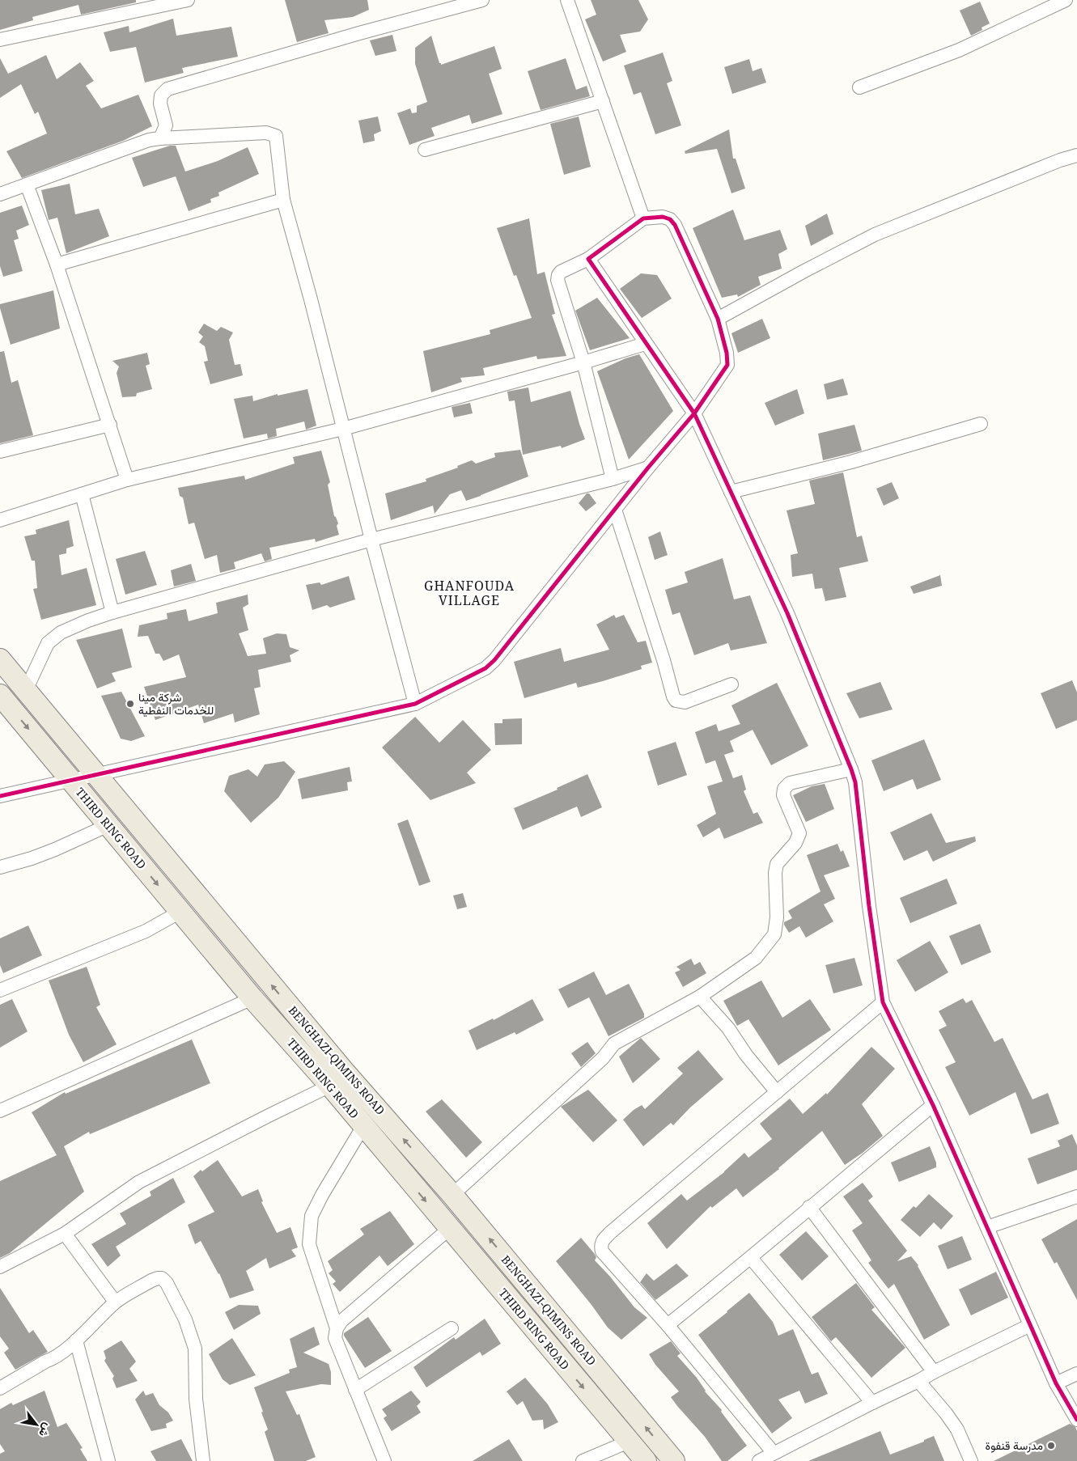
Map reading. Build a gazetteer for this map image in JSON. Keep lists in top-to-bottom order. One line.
{"streets":{"main road":["THIRD RING ROAD","BENGHAZI-QIMINS ROAD"]},"one_way":["THIRD RING ROAD","BENGHAZI-QIMINS ROAD"],"districts":["GHANFOUDA VILLAGE"],"places":["شركة مينا للخدمات النفطية","مدرسة قنفوة"],"north":"bottom right"}
